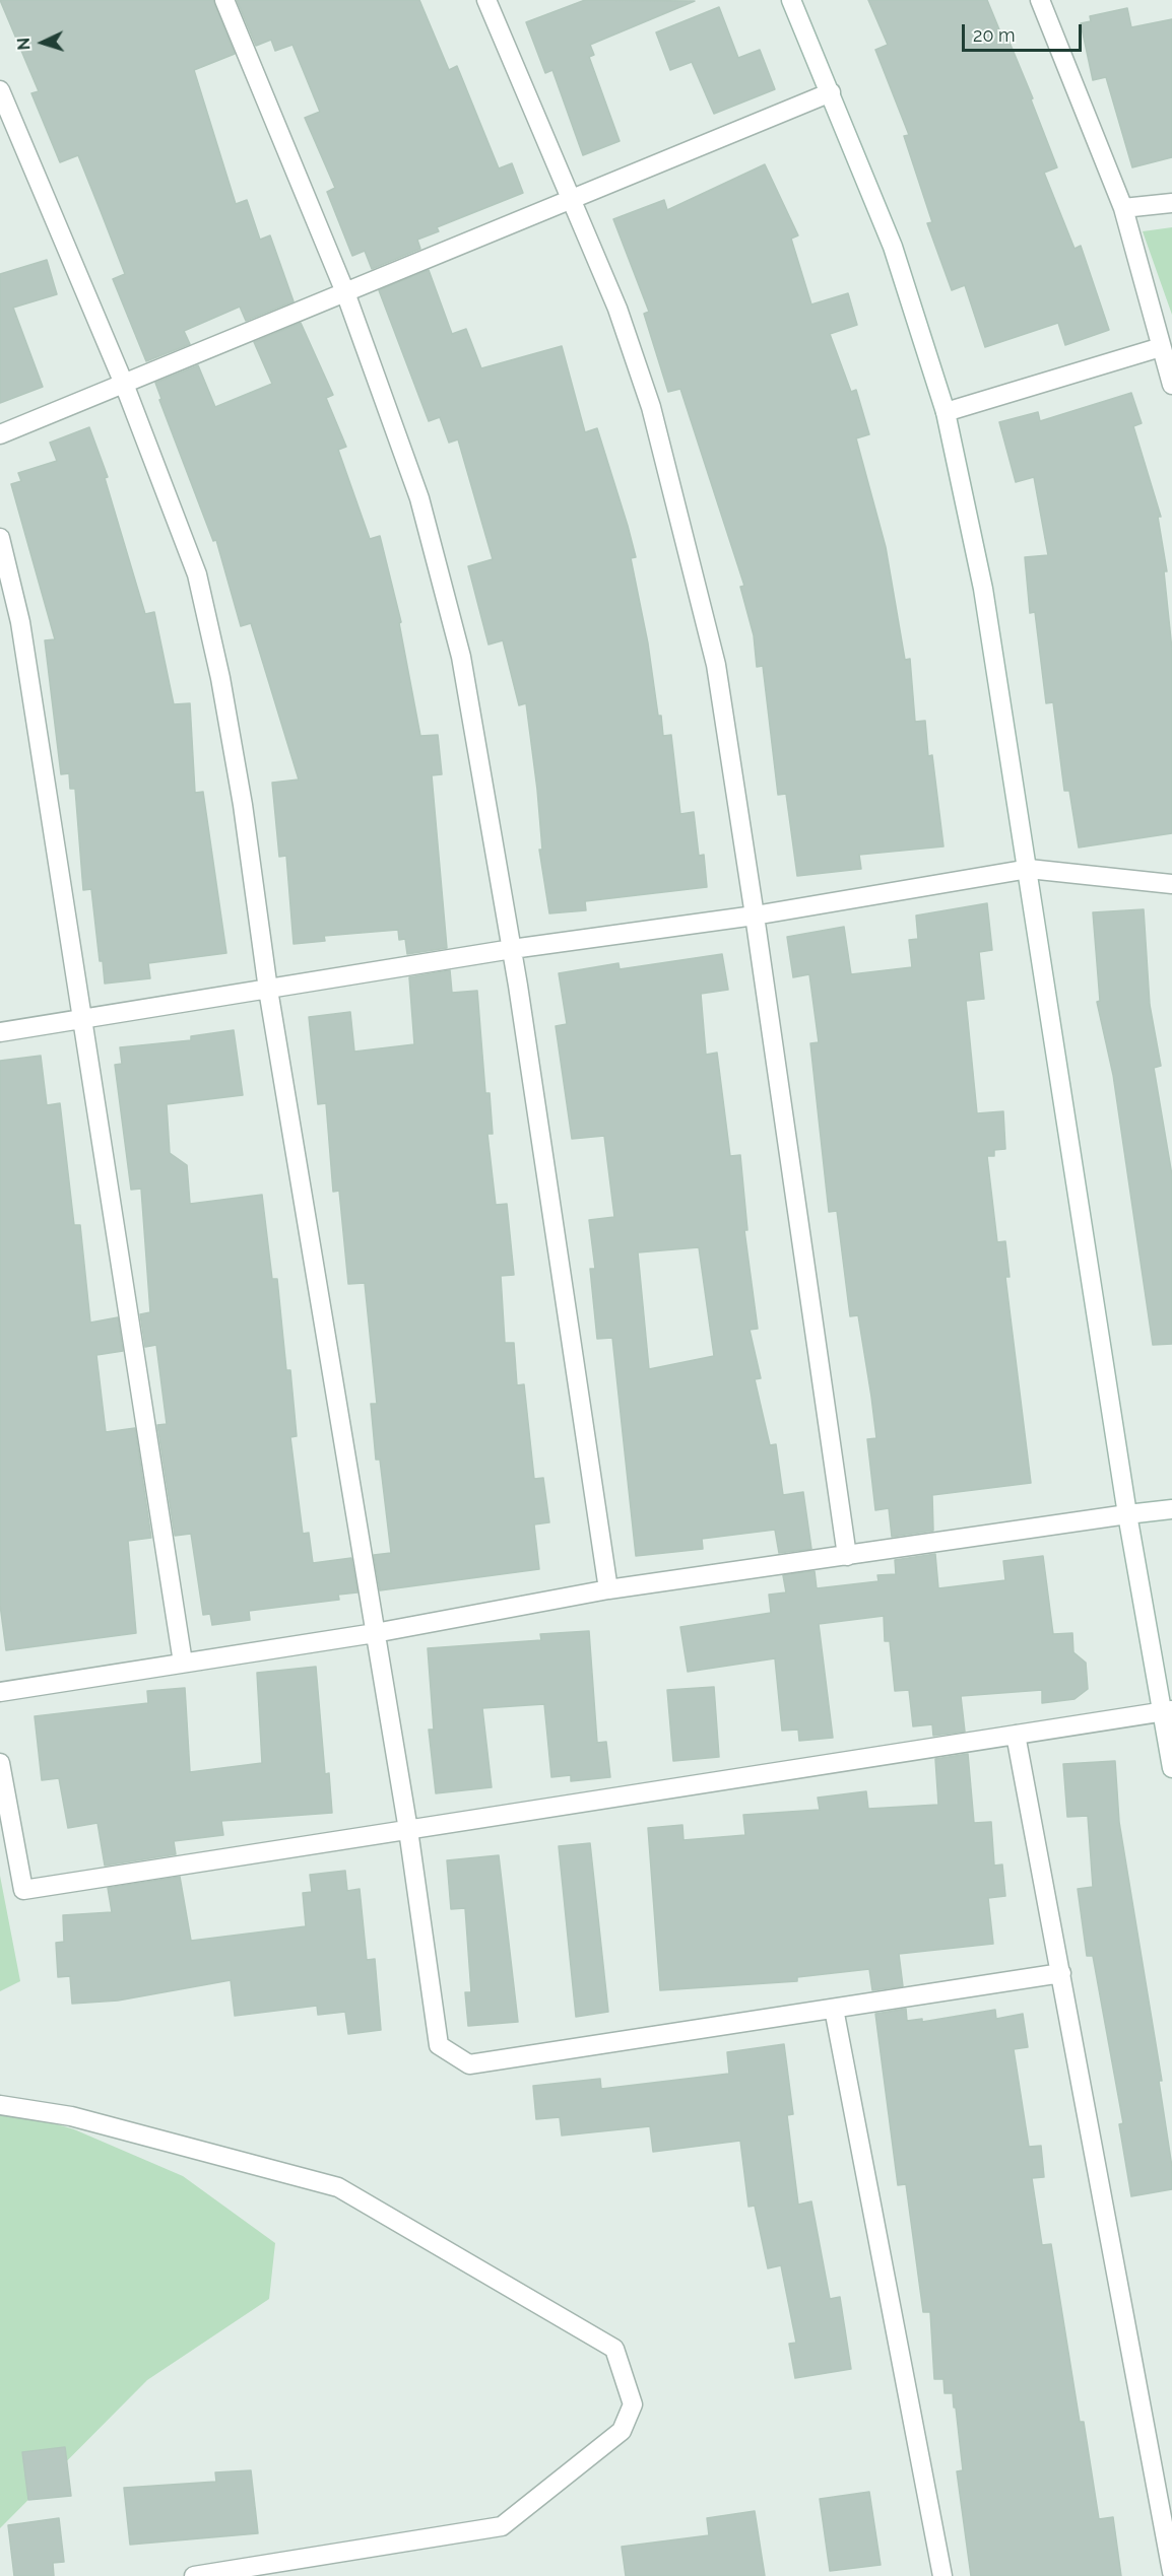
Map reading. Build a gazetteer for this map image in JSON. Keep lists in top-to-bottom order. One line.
{"scale_bar":"20 m","north":"left"}
